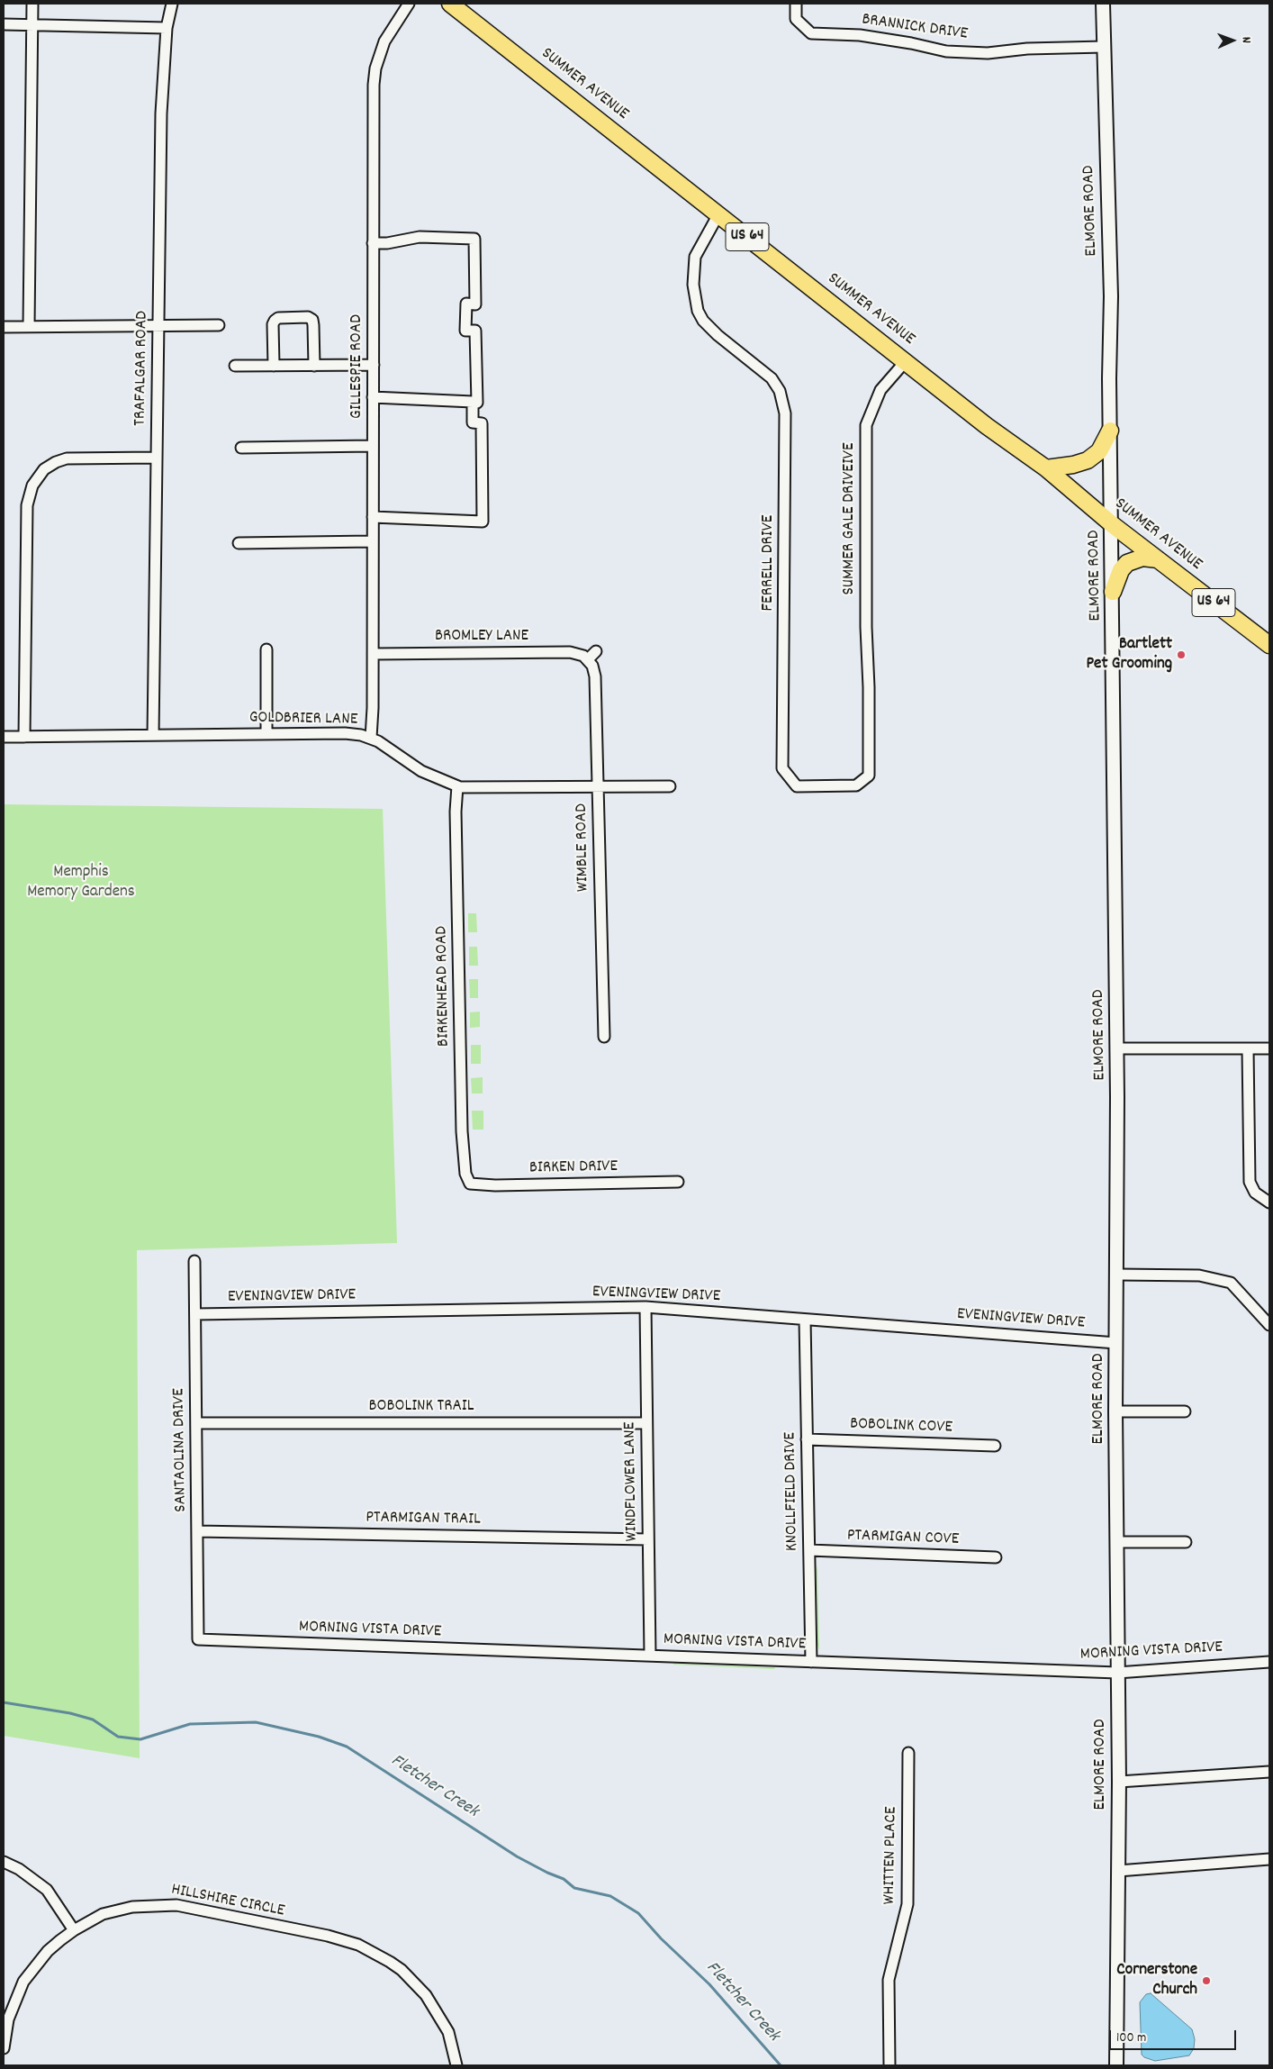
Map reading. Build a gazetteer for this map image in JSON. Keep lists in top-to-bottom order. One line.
{"streets":{"main road":["SUMMER AVENUE","US 64"],"street":["BRANNICK DRIVE","ELMORE ROAD","GILLESPIE ROAD","TRAFALGAR ROAD","SUMMER GALE DRIVEIVE","FERRELL DRIVE","BROMLEY LANE","GOLDBRIER LANE","WIMBLE ROAD","BIRKENHEAD ROAD","BIRKEN DRIVE","EVENINGVIEW DRIVE","BOBOLINK TRAIL","BOBOLINK COVE","SANTAOLINA DRIVE","WINDFLOWER LANE","KNOLLFIELD DRIVE","PTARMIGAN TRAIL","PTARMIGAN COVE","MORNING VISTA DRIVE","WHITTEN PLACE","HILLSHIRE CIRCLE"]},"crossings":[["BRANNICK DRIVE","ELMORE ROAD"],["SUMMER AVENUE","ELMORE ROAD"],["SUMMER AVENUE","SUMMER GALE DRIVEIVE"],["SUMMER AVENUE","FERRELL DRIVE"],["ELMORE ROAD","EVENINGVIEW DRIVE"],["ELMORE ROAD","MORNING VISTA DRIVE"],["GILLESPIE ROAD","BROMLEY LANE"],["GILLESPIE ROAD","GOLDBRIER LANE"],["TRAFALGAR ROAD","GOLDBRIER LANE"],["SUMMER GALE DRIVEIVE","FERRELL DRIVE"],["BROMLEY LANE","WIMBLE ROAD"],["GOLDBRIER LANE","WIMBLE ROAD"],["GOLDBRIER LANE","BIRKENHEAD ROAD"],["BIRKENHEAD ROAD","BIRKEN DRIVE"],["EVENINGVIEW DRIVE","SANTAOLINA DRIVE"],["EVENINGVIEW DRIVE","WINDFLOWER LANE"],["EVENINGVIEW DRIVE","KNOLLFIELD DRIVE"],["BOBOLINK TRAIL","SANTAOLINA DRIVE"],["BOBOLINK TRAIL","WINDFLOWER LANE"],["BOBOLINK COVE","KNOLLFIELD DRIVE"],["SANTAOLINA DRIVE","PTARMIGAN TRAIL"],["SANTAOLINA DRIVE","MORNING VISTA DRIVE"],["WINDFLOWER LANE","PTARMIGAN TRAIL"],["WINDFLOWER LANE","MORNING VISTA DRIVE"],["KNOLLFIELD DRIVE","PTARMIGAN COVE"],["KNOLLFIELD DRIVE","MORNING VISTA DRIVE"]],"water":["Fletcher Creek"],"parks":["Memphis Memory Gardens"],"places":["Bartlett Pet Grooming","Cornerstone Church"],"scale_bar":"100 m","north":"right"}
